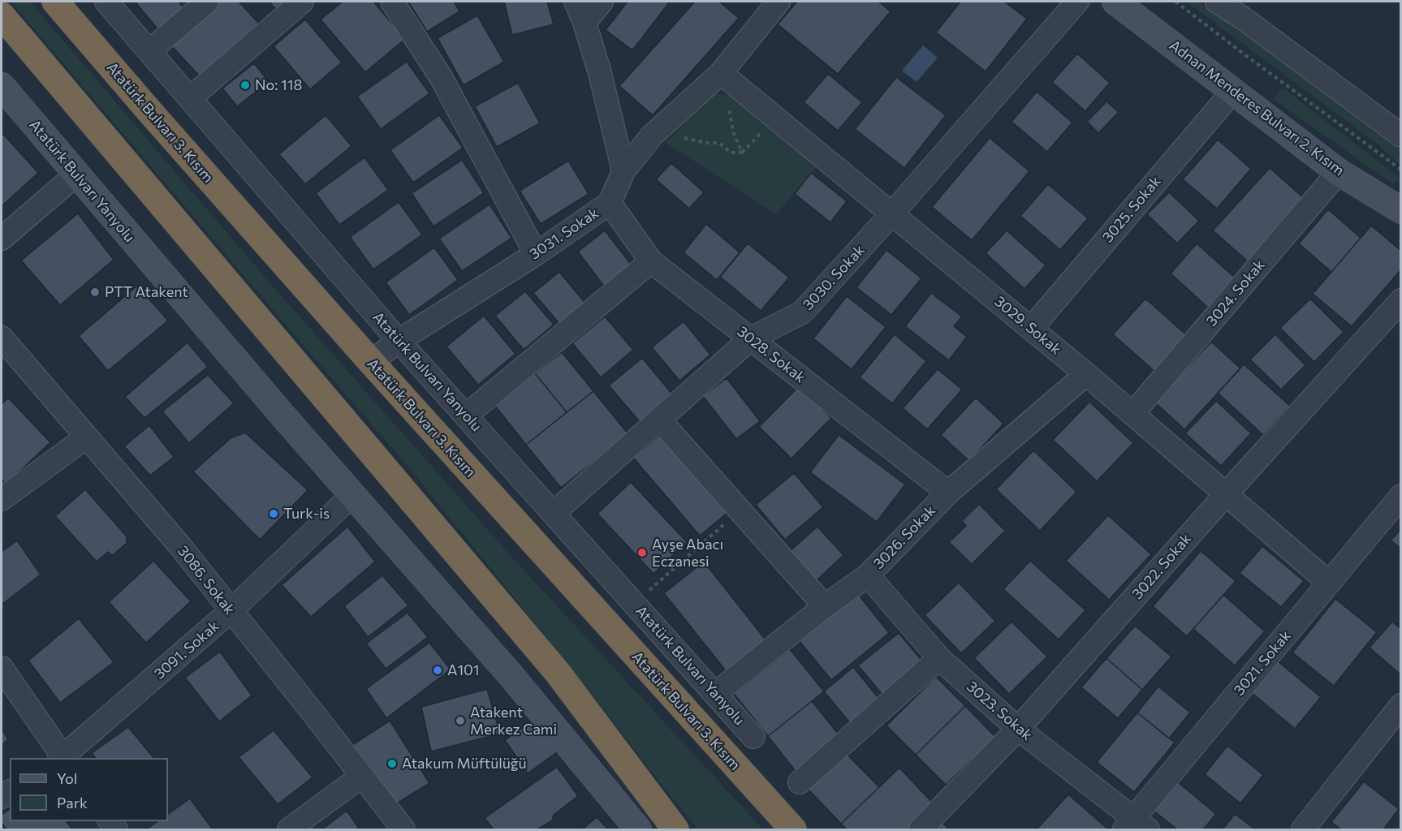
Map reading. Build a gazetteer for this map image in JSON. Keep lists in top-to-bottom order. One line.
{"streets":{"highway":["Atatürk Bulvarı 3. Kısım"],"main road":["Adnan Menderes Bulvarı 2. Kısım","Atatürk Bulvarı Yanyolu"],"street":["3025. Sokak","3031. Sokak","3030. Sokak","3024. Sokak","3029. Sokak","3028. Sokak","3026. Sokak","3022. Sokak","3086. Sokak","3091. Sokak","3021. Sokak","3023. Sokak"]},"crossings":[["Adnan Menderes Bulvarı 2. Kısım","3025. Sokak"],["Adnan Menderes Bulvarı 2. Kısım","3024. Sokak"],["Atatürk Bulvarı 3. Kısım","3031. Sokak"],["Atatürk Bulvarı Yanyolu","3031. Sokak"],["Atatürk Bulvarı Yanyolu","3030. Sokak"],["Atatürk Bulvarı Yanyolu","3026. Sokak"],["Atatürk Bulvarı Yanyolu","3091. Sokak"],["3025. Sokak","3029. Sokak"],["3031. Sokak","3029. Sokak"],["3031. Sokak","3028. Sokak"],["3030. Sokak","3029. Sokak"],["3030. Sokak","3028. Sokak"],["3024. Sokak","3029. Sokak"],["3029. Sokak","3026. Sokak"],["3029. Sokak","3022. Sokak"],["3029. Sokak","3021. Sokak"],["3028. Sokak","3026. Sokak"],["3026. Sokak","3023. Sokak"],["3022. Sokak","3023. Sokak"],["3086. Sokak","3091. Sokak"],["3021. Sokak","3023. Sokak"]],"places":["No: 118","PTT Atakent","Turk-is","Ayşe Abacı Eczanesi","A101","Atakent Merkez Cami","Atakum Müftülüğü"],"legend":["Yol","Park"]}
